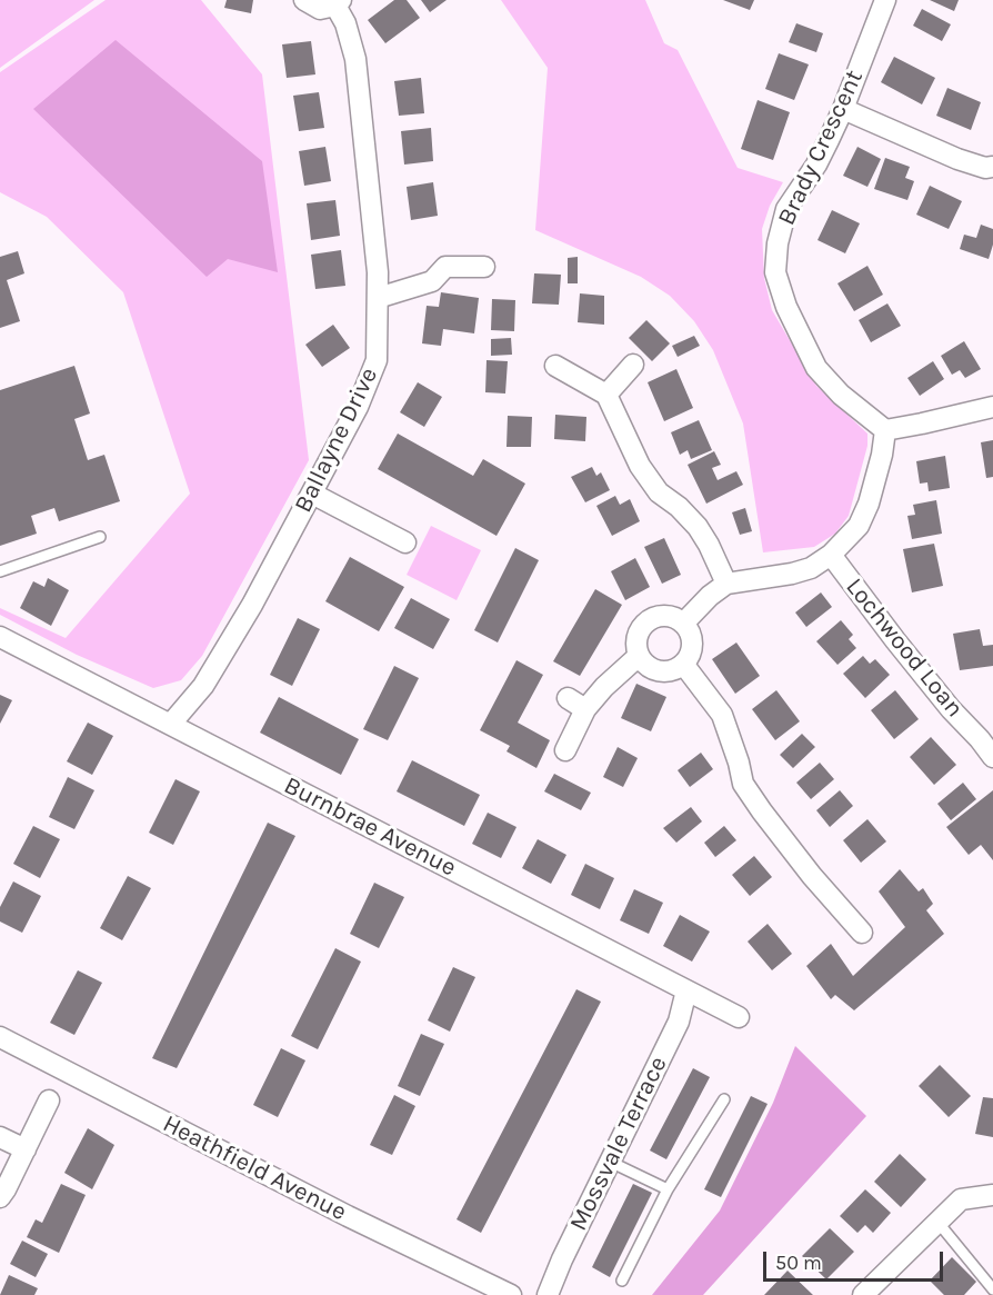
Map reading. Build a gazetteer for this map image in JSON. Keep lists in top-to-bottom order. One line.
{"streets":{"street":["Brady Crescent","Ballayne Drive","Lochwood Loan","Burnbrae Avenue","Mossvale Terrace","Heathfield Avenue"]},"crossings":[["Ballayne Drive","Burnbrae Avenue"],["Burnbrae Avenue","Mossvale Terrace"]],"scale_bar":"50 m"}
